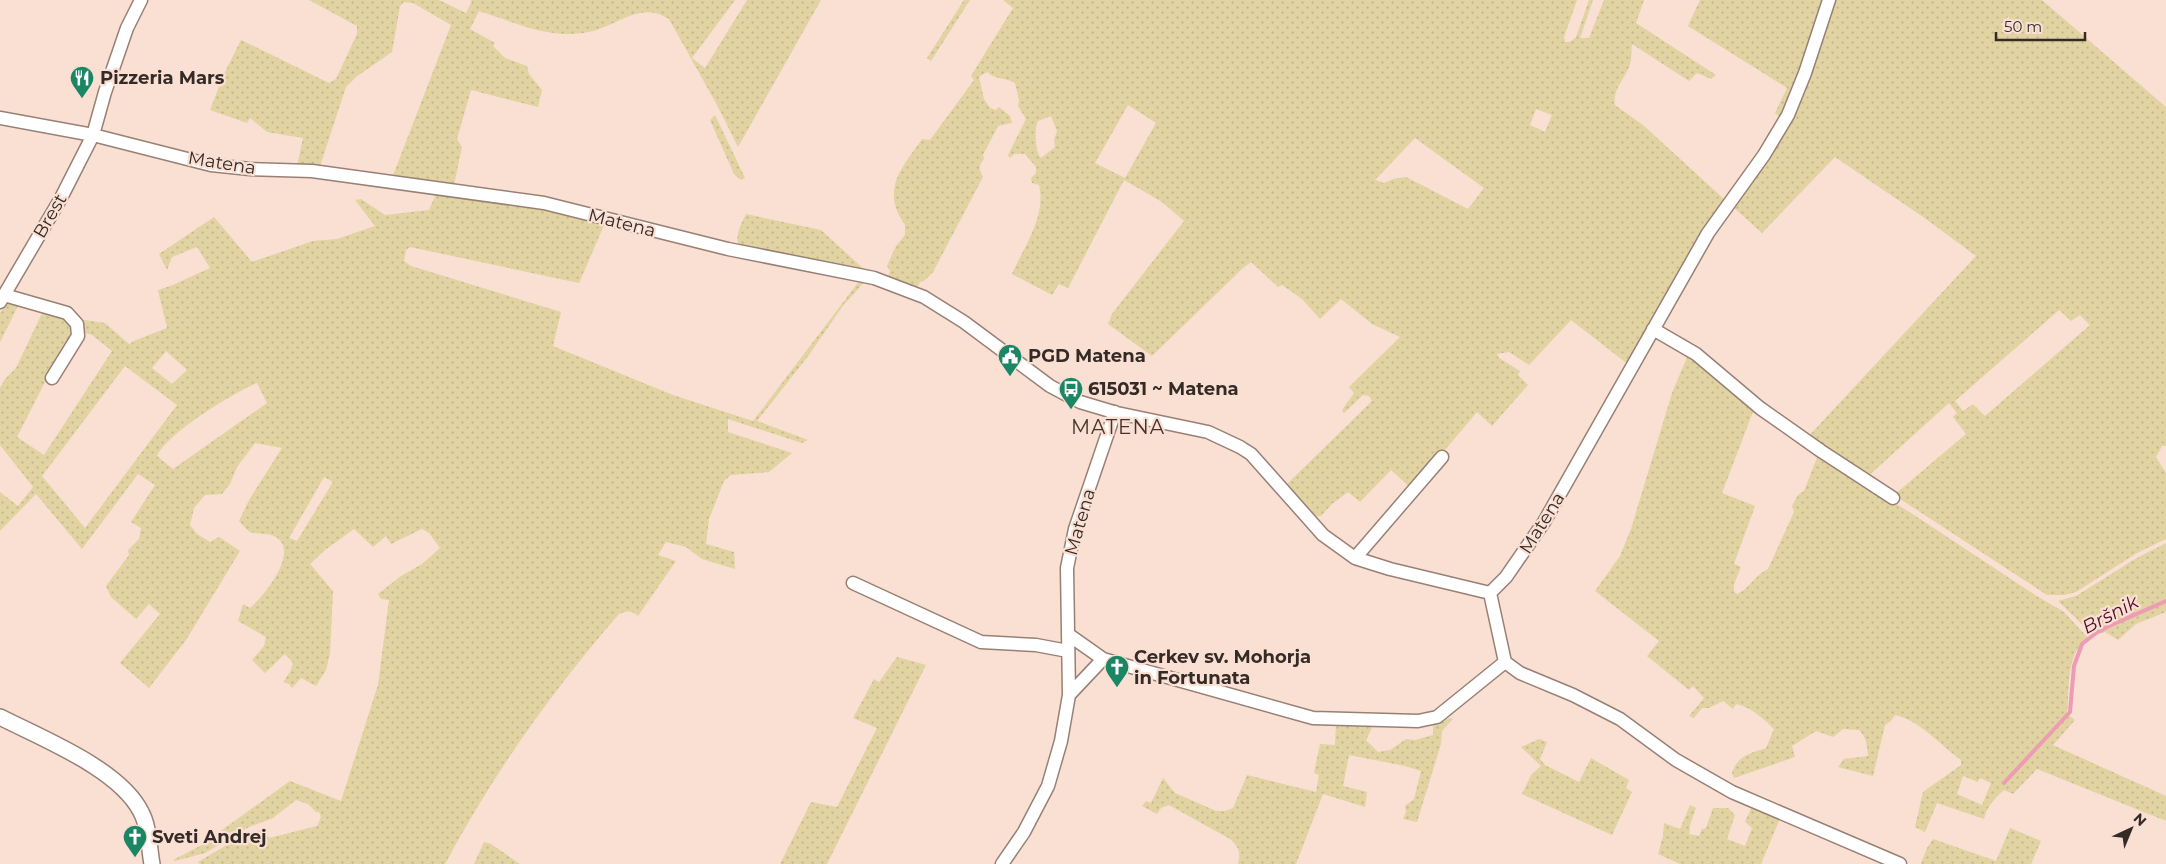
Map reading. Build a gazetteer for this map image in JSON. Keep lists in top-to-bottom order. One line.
{"streets":{"street":["Matena","Brest"]},"crossings":[["Matena","Brest"]],"districts":["MATENA"],"water":["Bršnik"],"places":{"restaurant":["Pizzeria Mars"],"public building":["PGD Matena"],"bus stop":["615031 ~ Matena"],"church":["Cerkev sv. Mohorja in Fortunata","Sveti Andrej"]},"scale_bar":"50 m","north":"top right"}
